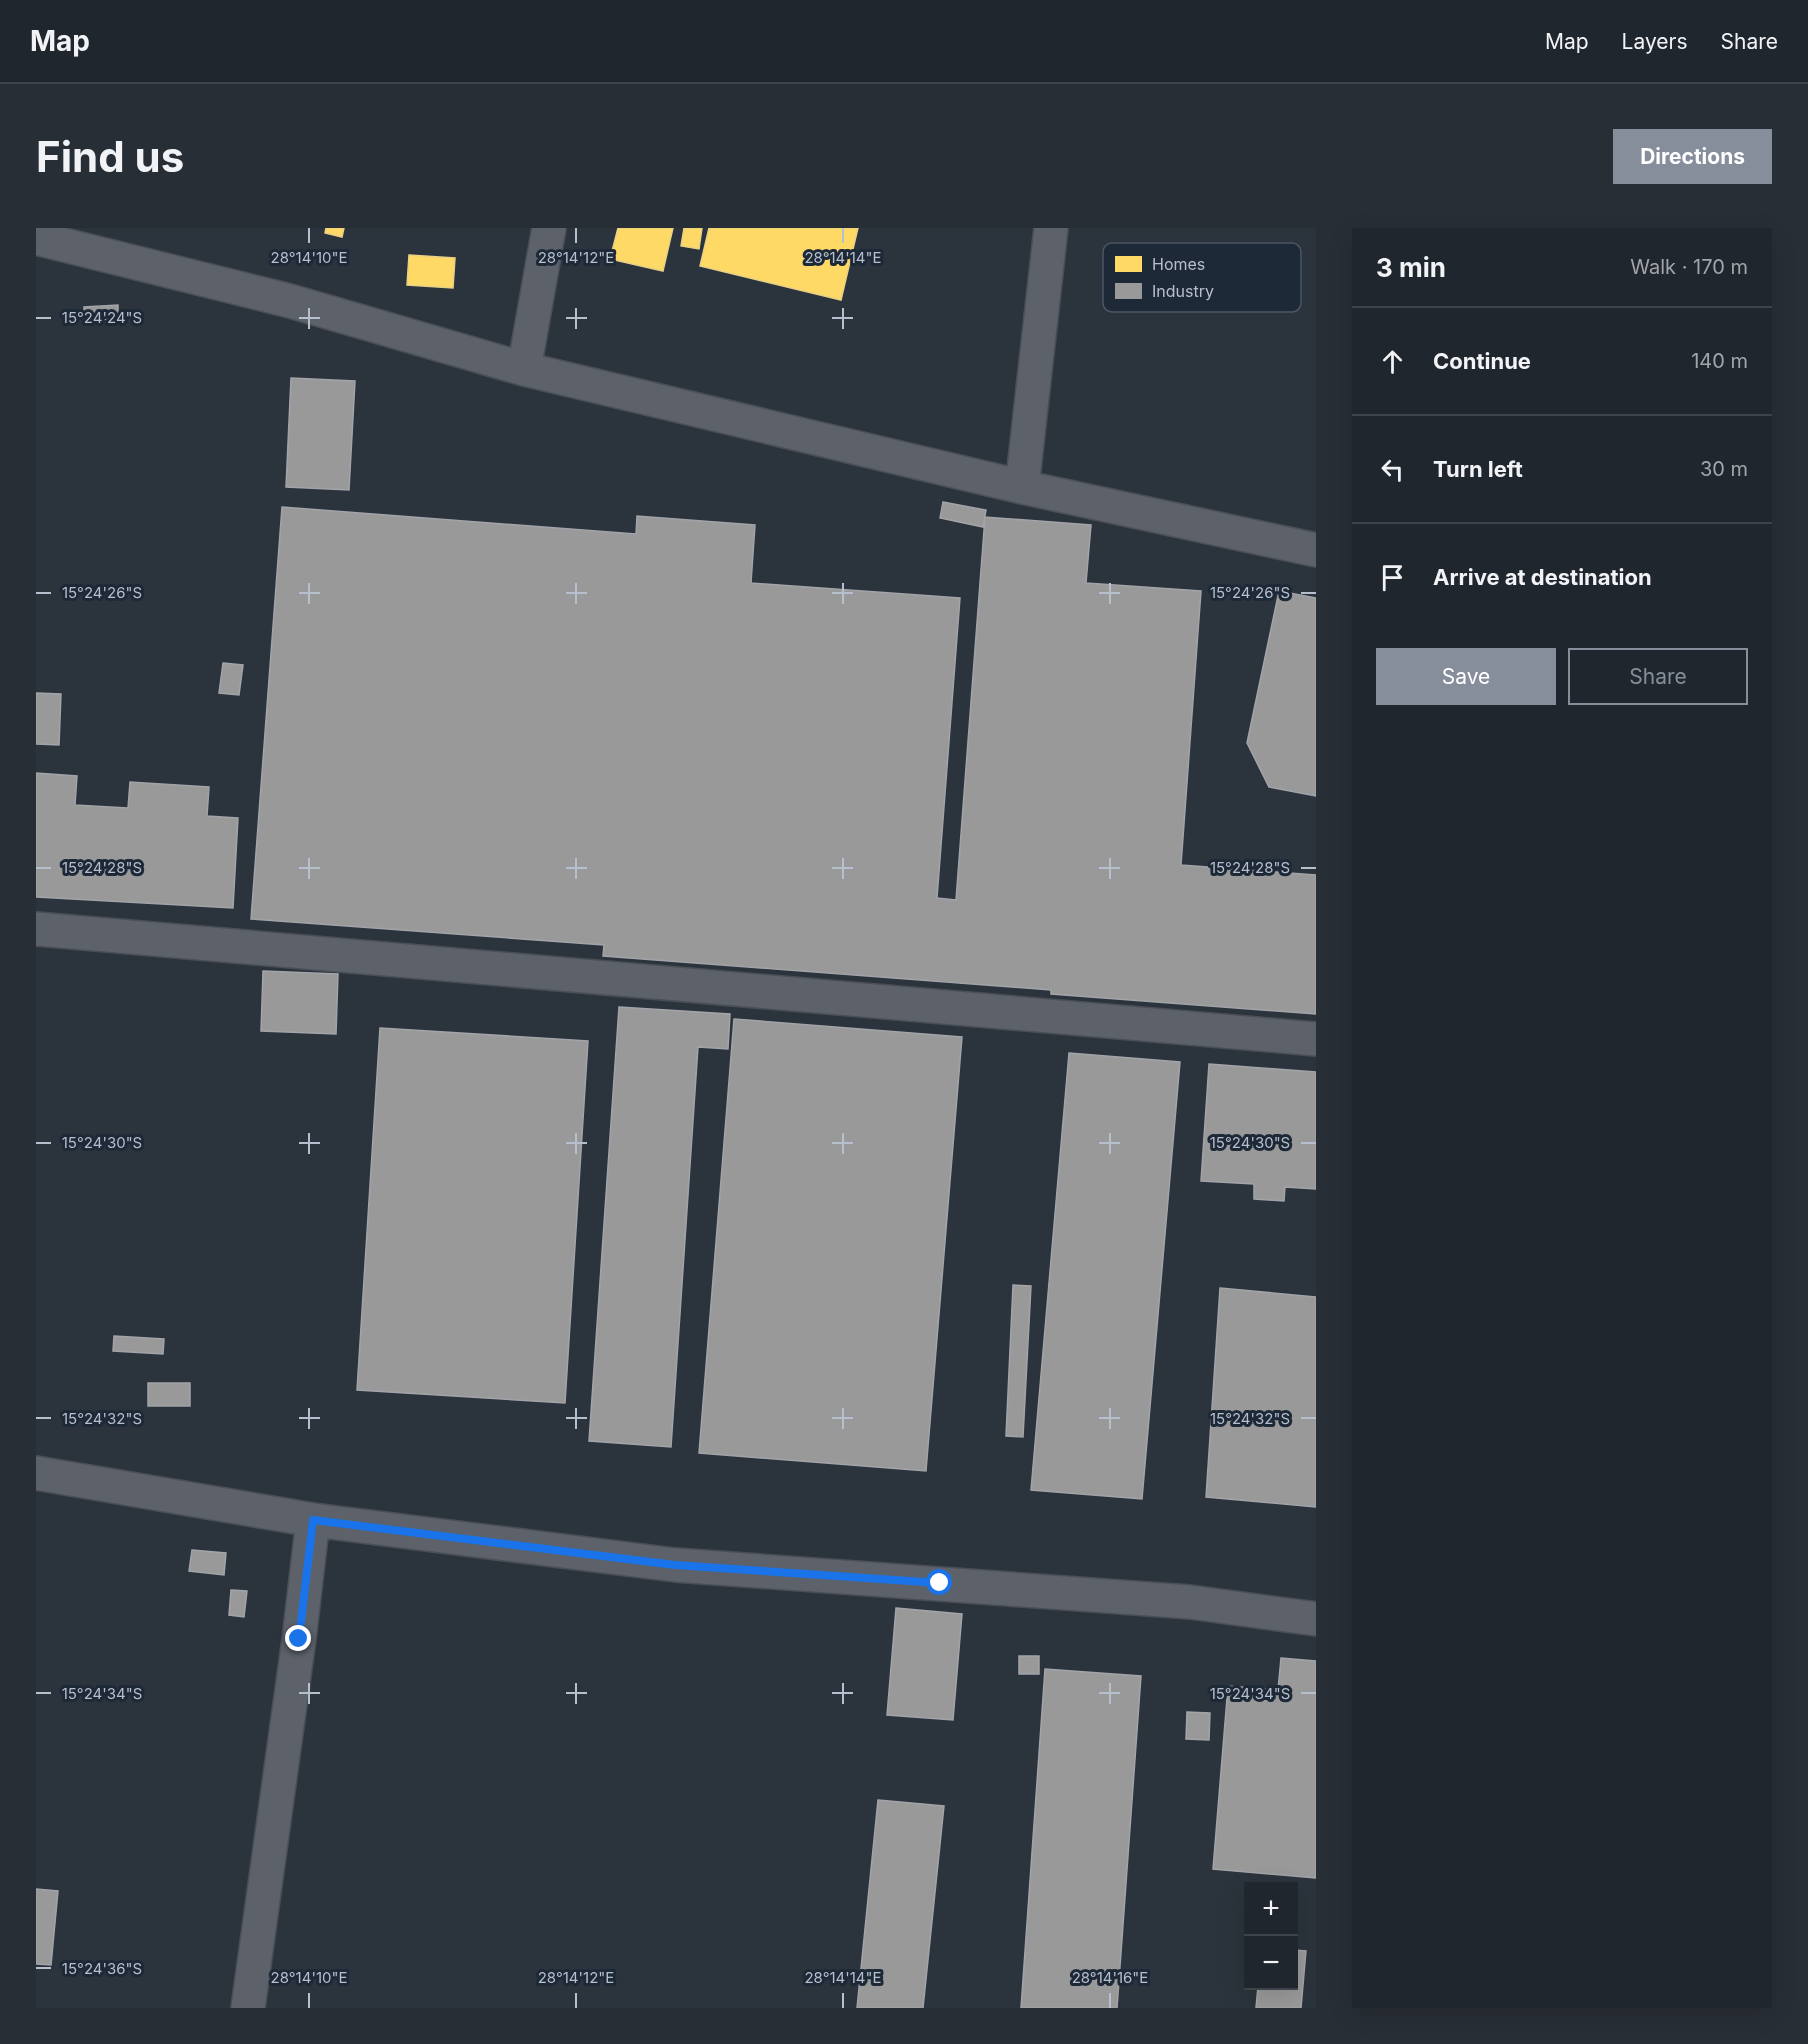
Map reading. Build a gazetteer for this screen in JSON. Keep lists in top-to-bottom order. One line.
{"legend":["Homes","Industry"],"page":{"header":"Map","nav":["Map","Layers","Share"],"buttons":["Directions",["Save","Share"]],"title":"Find us","heading":["3 min","Walk · 170 m"],"list":[["Continue","140 m"],["Turn left","30 m"],"Arrive at destination"],"map_buttons":["+","−"]},"coordinates":["28°14'10\"E","28°14'12\"E","28°14'14\"E","15°24'24\"S","15°24'26\"S","15°24'28\"S","15°24'30\"S","15°24'32\"S","15°24'34\"S","15°24'36\"S","28°14'16\"E"]}
